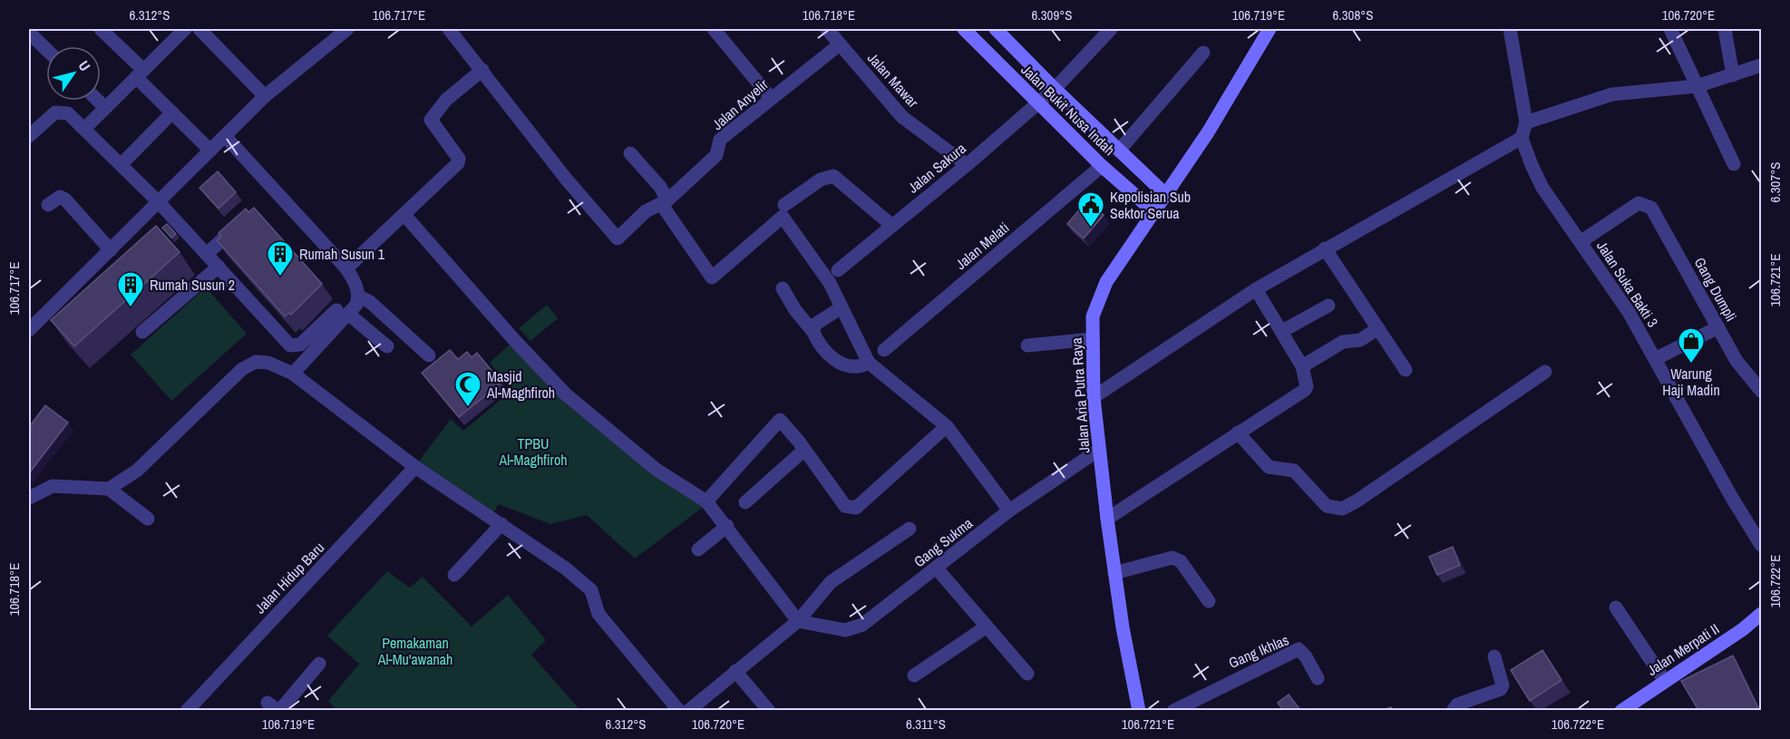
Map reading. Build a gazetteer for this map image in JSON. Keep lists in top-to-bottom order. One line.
{"streets":{"main road":["Jalan Bukit Nusa Indah","Jalan Aria Putra Raya","Jalan Merpati II"],"street":["Jalan Mawar","Jalan Anyelir","Jalan Sakura","Jalan Melati","Jalan Suka Bakti 3","Gang Dumpli","Gang Sukma","Jalan Hidup Baru","Gang Ikhlas"]},"crossings":[["Jalan Mawar","Jalan Anyelir"],["Jalan Mawar","Jalan Sakura"],["Jalan Bukit Nusa Indah","Jalan Sakura"],["Jalan Bukit Nusa Indah","Jalan Melati"],["Jalan Bukit Nusa Indah","Jalan Aria Putra Raya"],["Jalan Suka Bakti 3","Gang Dumpli"],["Jalan Aria Putra Raya","Gang Sukma"]],"parks":["TPBU Al-Maghfiroh","Pemakaman Al-Mu'awanah"],"places":{"public building":["Kepolisian Sub Sektor Serua"],"building":["Rumah Susun 1","Rumah Susun 2"],"shop":["Warung Haji Madin"],"mosque":["Masjid Al-Maghfiroh"]},"north":"top right","coordinates":["6.312°S","106.717°E","106.718°E","6.309°S","106.719°E","6.308°S","106.720°E","6.307°S","106.721°E","106.722°E","6.311°S"]}
